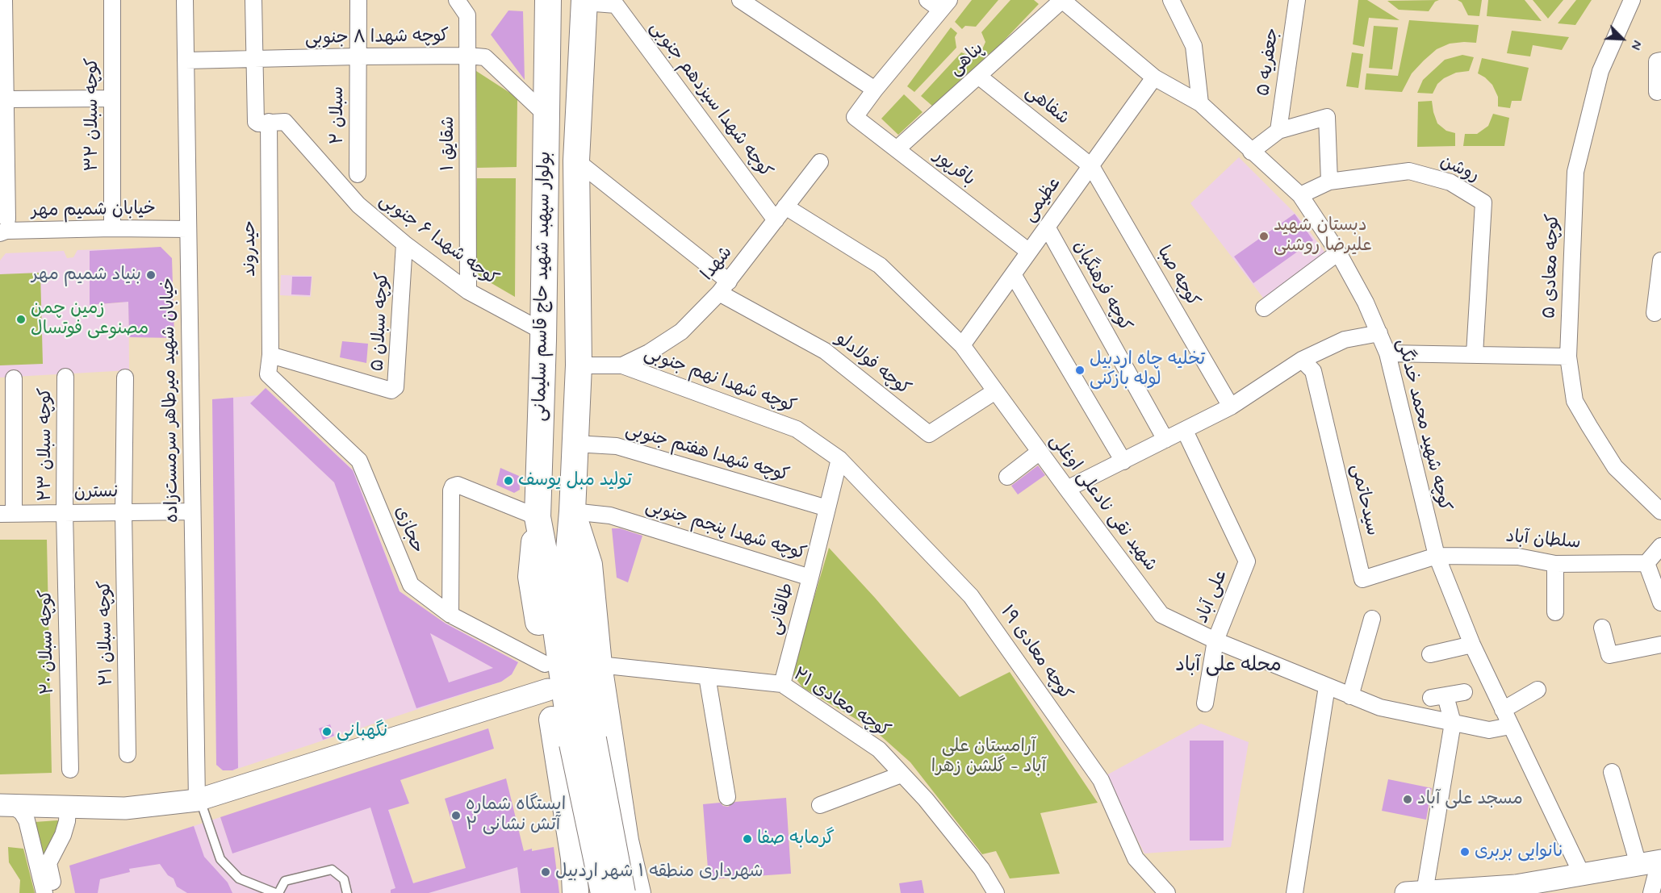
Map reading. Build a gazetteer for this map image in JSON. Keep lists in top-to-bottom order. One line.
{"streets":{"main road":["بولوار سپهبد شهید حاج قاسم سلیمانی"],"street":["کوچه شهدا ۸ جنوبی","پناهی","جعفریه ۵","کوچه شهدا سیزدهم جنوبی","شفاهی","کوچه سبلان ۳۲","سبلان ۲","شقایق ۱","باقرپور","روشن","عظیمی","خیابان شمیم مهر","کوچه شهدا ۶ جنوبی","حیدروند","شهدا","کوچه معادی ۵","کوچه صبا","کوچه فرهنگیان","کوچه سبلان ۵","کوچه فولادلو","کوچه شهدا نهم جنوبی","خیابان شهید میرطاهر سرمست‌زاده","کوچه شهید محمد خدنگی","کوچه سبلان ۲۳","کوچه شهدا هفتم جنوبی","نسترن","سیدحاتمی","شهید نقی نادعلی اوغلی","حجازی","کوچه شهدا پنجم جنوبی","سلطان آباد","علی آباد","طالقانی","کوچه سبلان ۲۱","کوچه سبلان ۲۰","کوچه معادی ۱۹","کوچه معادی ۲۱"]},"crossings":[["کوچه شهدا ۸ جنوبی","سبلان ۲"],["کوچه شهدا ۸ جنوبی","شقایق ۱"],["کوچه شهدا ۸ جنوبی","حیدروند"],["کوچه شهدا ۸ جنوبی","بولوار سپهبد شهید حاج قاسم سلیمانی"],["کوچه شهدا ۸ جنوبی","خیابان شهید میرطاهر سرمست‌زاده"],["پناهی","شفاهی"],["پناهی","باقرپور"],["پناهی","کوچه شهید محمد خدنگی"],["کوچه شهدا سیزدهم جنوبی","شهدا"],["کوچه شهدا سیزدهم جنوبی","بولوار سپهبد شهید حاج قاسم سلیمانی"],["شفاهی","عظیمی"],["شفاهی","کوچه صبا"],["کوچه سبلان ۳۲","خیابان شمیم مهر"],["شقایق ۱","کوچه شهدا ۶ جنوبی"],["باقرپور","عظیمی"],["روشن","کوچه شهید محمد خدنگی"],["عظیمی","کوچه صبا"],["عظیمی","کوچه فرهنگیان"],["عظیمی","کوچه شهید محمد خدنگی"],["عظیمی","شهید نقی نادعلی اوغلی"],["خیابان شمیم مهر","خیابان شهید میرطاهر سرمست‌زاده"],["کوچه شهدا ۶ جنوبی","حیدروند"],["کوچه شهدا ۶ جنوبی","بولوار سپهبد شهید حاج قاسم سلیمانی"],["کوچه شهدا ۶ جنوبی","کوچه سبلان ۵"],["حیدروند","کوچه سبلان ۵"],["حیدروند","حجازی"],["شهدا","کوچه فولادلو"],["شهدا","کوچه شهدا نهم جنوبی"],["شهدا","شهید نقی نادعلی اوغلی"],["بولوار سپهبد شهید حاج قاسم سلیمانی","کوچه شهدا نهم جنوبی"],["بولوار سپهبد شهید حاج قاسم سلیمانی","کوچه شهدا هفتم جنوبی"],["بولوار سپهبد شهید حاج قاسم سلیمانی","کوچه شهدا پنجم جنوبی"],["کوچه فولادلو","شهید نقی نادعلی اوغلی"],["کوچه شهدا نهم جنوبی","طالقانی"],["کوچه شهدا نهم جنوبی","کوچه معادی ۱۹"],["خیابان شهید میرطاهر سرمست‌زاده","نسترن"],["کوچه شهید محمد خدنگی","سیدحاتمی"],["کوچه شهید محمد خدنگی","شهید نقی نادعلی اوغلی"],["کوچه شهید محمد خدنگی","سلطان آباد"],["کوچه سبلان ۲۳","نسترن"],["کوچه سبلان ۲۳","کوچه سبلان ۲۰"],["کوچه شهدا هفتم جنوبی","طالقانی"],["نسترن","کوچه سبلان ۲۱"],["نسترن","کوچه سبلان ۲۰"],["سیدحاتمی","سلطان آباد"],["شهید نقی نادعلی اوغلی","علی آباد"],["کوچه شهدا پنجم جنوبی","طالقانی"],["طالقانی","کوچه معادی ۱۹"],["طالقانی","کوچه معادی ۲۱"]],"districts":["محله علی آباد"],"parks":["آرامستان علی آباد - گلشن زهرا"],"places":["دبستان شهید علیرضا روشنی","بنیاد شمیم مهر","زمین چمن مصنوعی فوتسال","تخلیه چاه اردبیل لوله بازکنی","تولید مبل یوسف","نگهبانی","مسجد علی آباد","ایستگاه شماره ۲ آتش نشانی","گرمابه صفا","نانوایی بربری","شهرداری منطقه ۱ شهر اردبیل"],"north":"bottom right"}
